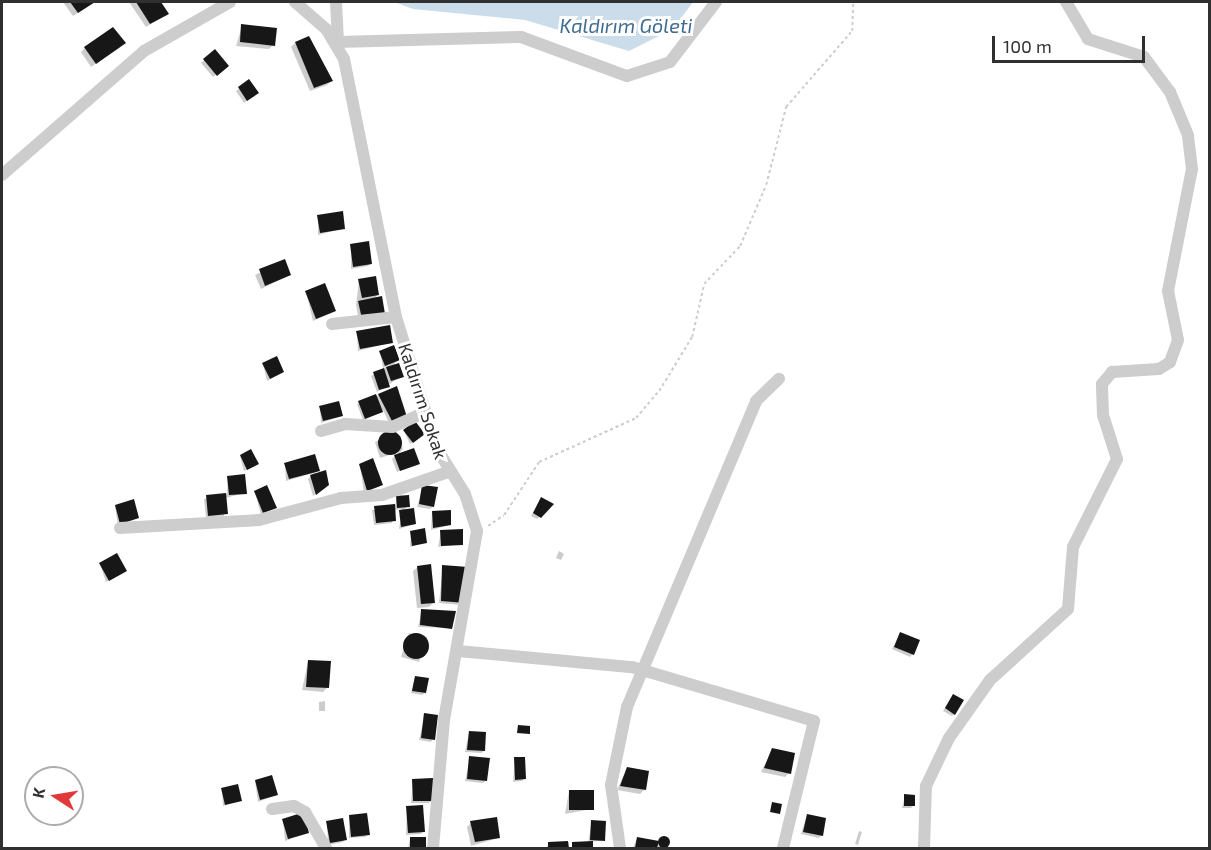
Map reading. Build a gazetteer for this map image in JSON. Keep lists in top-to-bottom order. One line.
{"streets":{"street":["Kaldırım Sokak"]},"water":["Kaldırım Göleti"],"scale_bar":"100 m","north":"left"}
